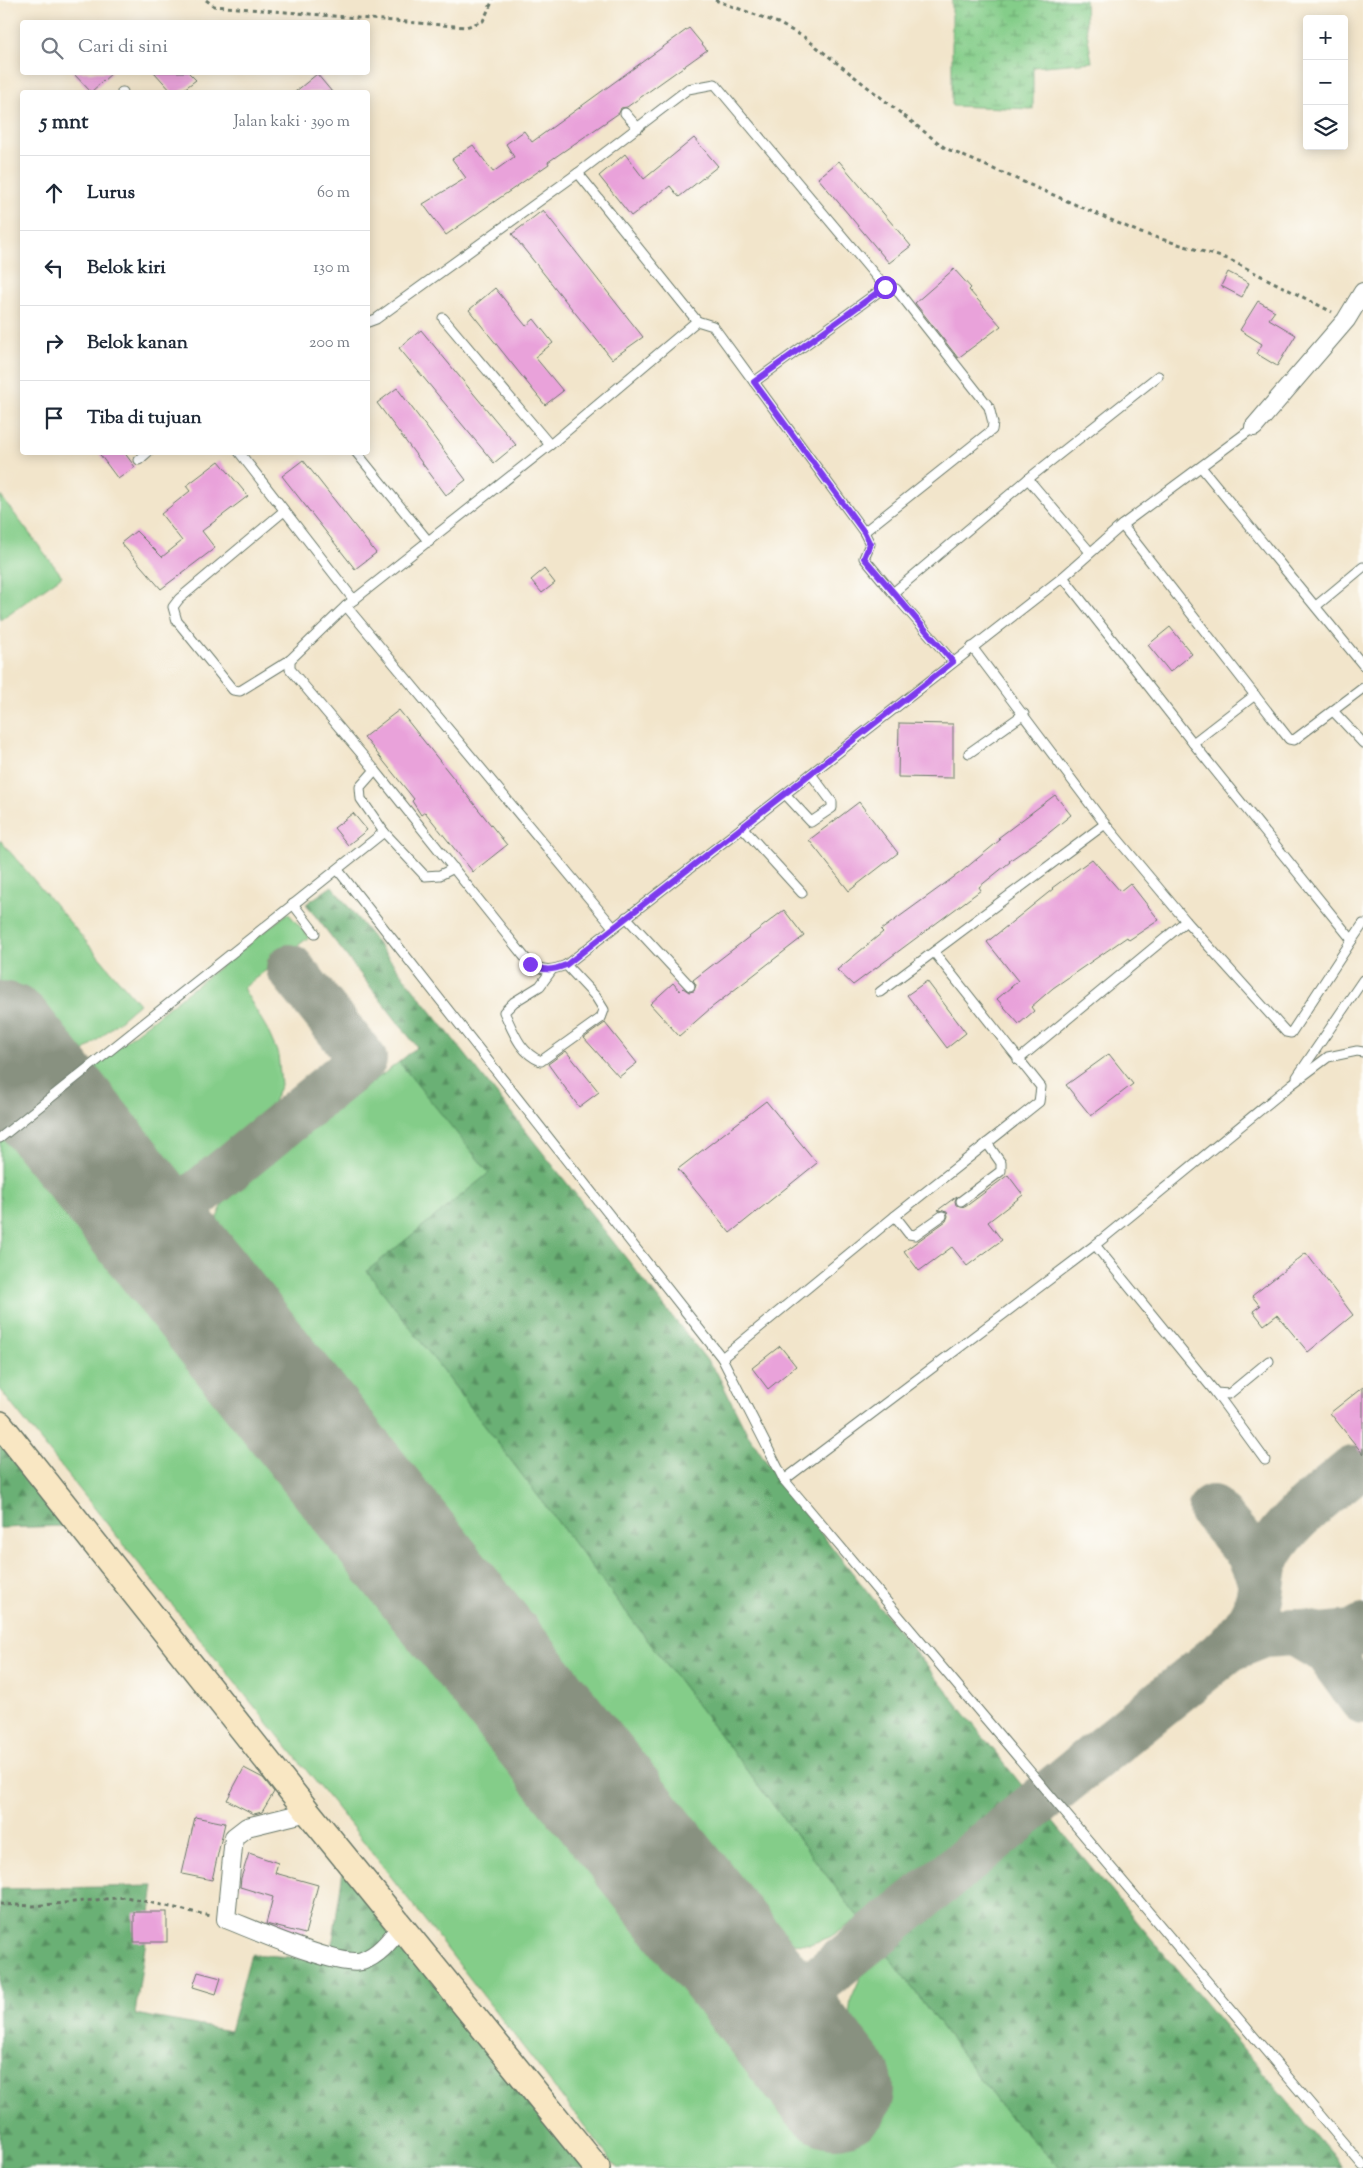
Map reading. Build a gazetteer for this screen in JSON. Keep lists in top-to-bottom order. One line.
{"page":{"map_buttons":["+","−"],"search":"Cari di sini","heading":["5 mnt","Jalan kaki · 390 m"],"list":[["Lurus","60 m"],["Belok kiri","130 m"],["Belok kanan","200 m"],"Tiba di tujuan"]}}
